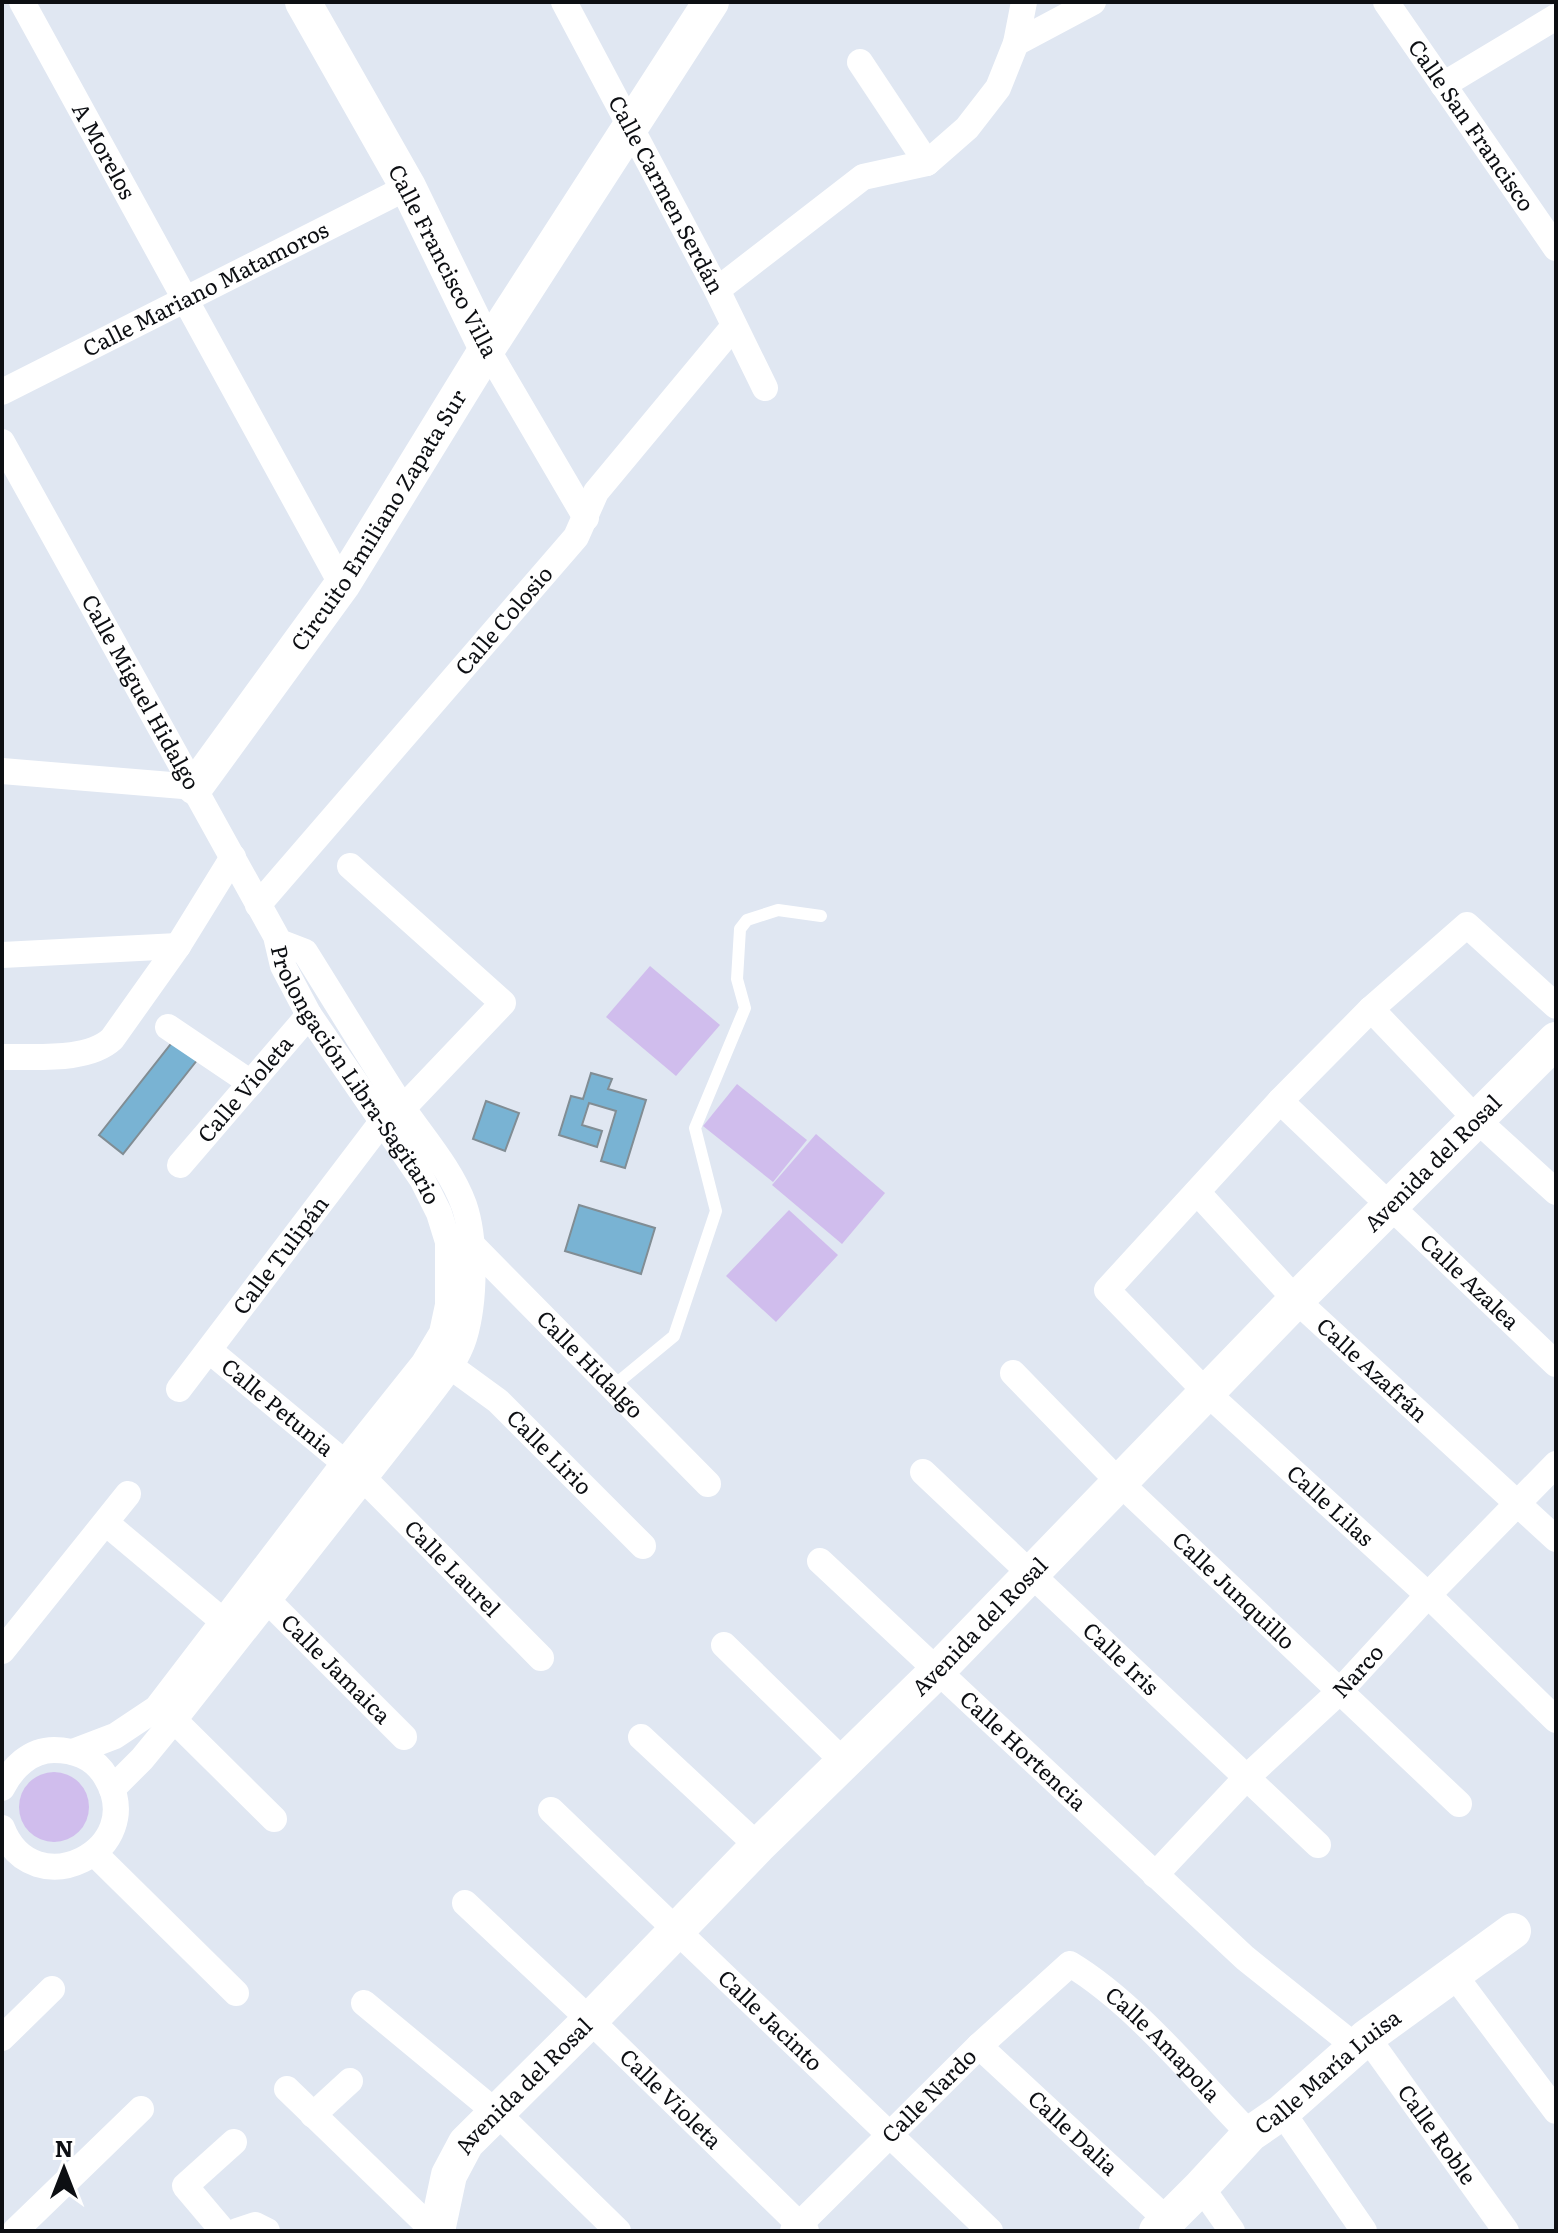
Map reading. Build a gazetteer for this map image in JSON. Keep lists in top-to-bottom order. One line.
{"streets":{"street":["Calle San Francisco","A Morelos","Calle Carmen Serdán","Calle Francisco Villa","Calle Mariano Matamoros","Circuito Emiliano Zapata Sur","Calle Colosio","Calle Miguel Hidalgo","Prolongación Libra-Sagitario","Calle Violeta","Avenida del Rosal","Calle Tulipán","Calle Azalea","Calle Hidalgo","Calle Azafrán","Calle Petunia","Calle Lirio","Calle Lilas","Calle Laurel","Calle Junquillo","Calle Iris","Calle Jamaica","Narco","Calle Hortencia","Calle Jacinto","Calle Amapola","Calle María Luisa","Calle Nardo","Calle Dalia","Calle Roble"]},"crossings":[["A Morelos","Calle Mariano Matamoros"],["A Morelos","Circuito Emiliano Zapata Sur"],["Calle Carmen Serdán","Circuito Emiliano Zapata Sur"],["Calle Carmen Serdán","Calle Colosio"],["Calle Francisco Villa","Calle Mariano Matamoros"],["Calle Francisco Villa","Circuito Emiliano Zapata Sur"],["Calle Francisco Villa","Calle Colosio"],["Circuito Emiliano Zapata Sur","Calle Miguel Hidalgo"],["Calle Colosio","Calle Miguel Hidalgo"],["Calle Miguel Hidalgo","Prolongación Libra-Sagitario"],["Prolongación Libra-Sagitario","Calle Violeta"],["Prolongación Libra-Sagitario","Calle Tulipán"],["Prolongación Libra-Sagitario","Calle Hidalgo"],["Prolongación Libra-Sagitario","Calle Petunia"],["Prolongación Libra-Sagitario","Calle Lirio"],["Prolongación Libra-Sagitario","Calle Laurel"],["Prolongación Libra-Sagitario","Calle Jamaica"],["Calle Violeta","Avenida del Rosal"],["Calle Violeta","Calle Nardo"],["Avenida del Rosal","Calle Azalea"],["Avenida del Rosal","Calle Azafrán"],["Avenida del Rosal","Calle Lilas"],["Avenida del Rosal","Calle Junquillo"],["Avenida del Rosal","Calle Iris"],["Avenida del Rosal","Calle Hortencia"],["Avenida del Rosal","Calle Jacinto"],["Calle Tulipán","Calle Petunia"],["Calle Azafrán","Calle Lilas"],["Calle Azafrán","Narco"],["Calle Petunia","Calle Laurel"],["Calle Lilas","Narco"],["Calle Junquillo","Narco"],["Calle Iris","Narco"],["Narco","Calle Hortencia"],["Calle Jacinto","Calle Nardo"],["Calle Amapola","Calle María Luisa"],["Calle Amapola","Calle Nardo"],["Calle María Luisa","Calle Dalia"],["Calle María Luisa","Calle Roble"],["Calle Nardo","Calle Dalia"]],"north":"top"}
